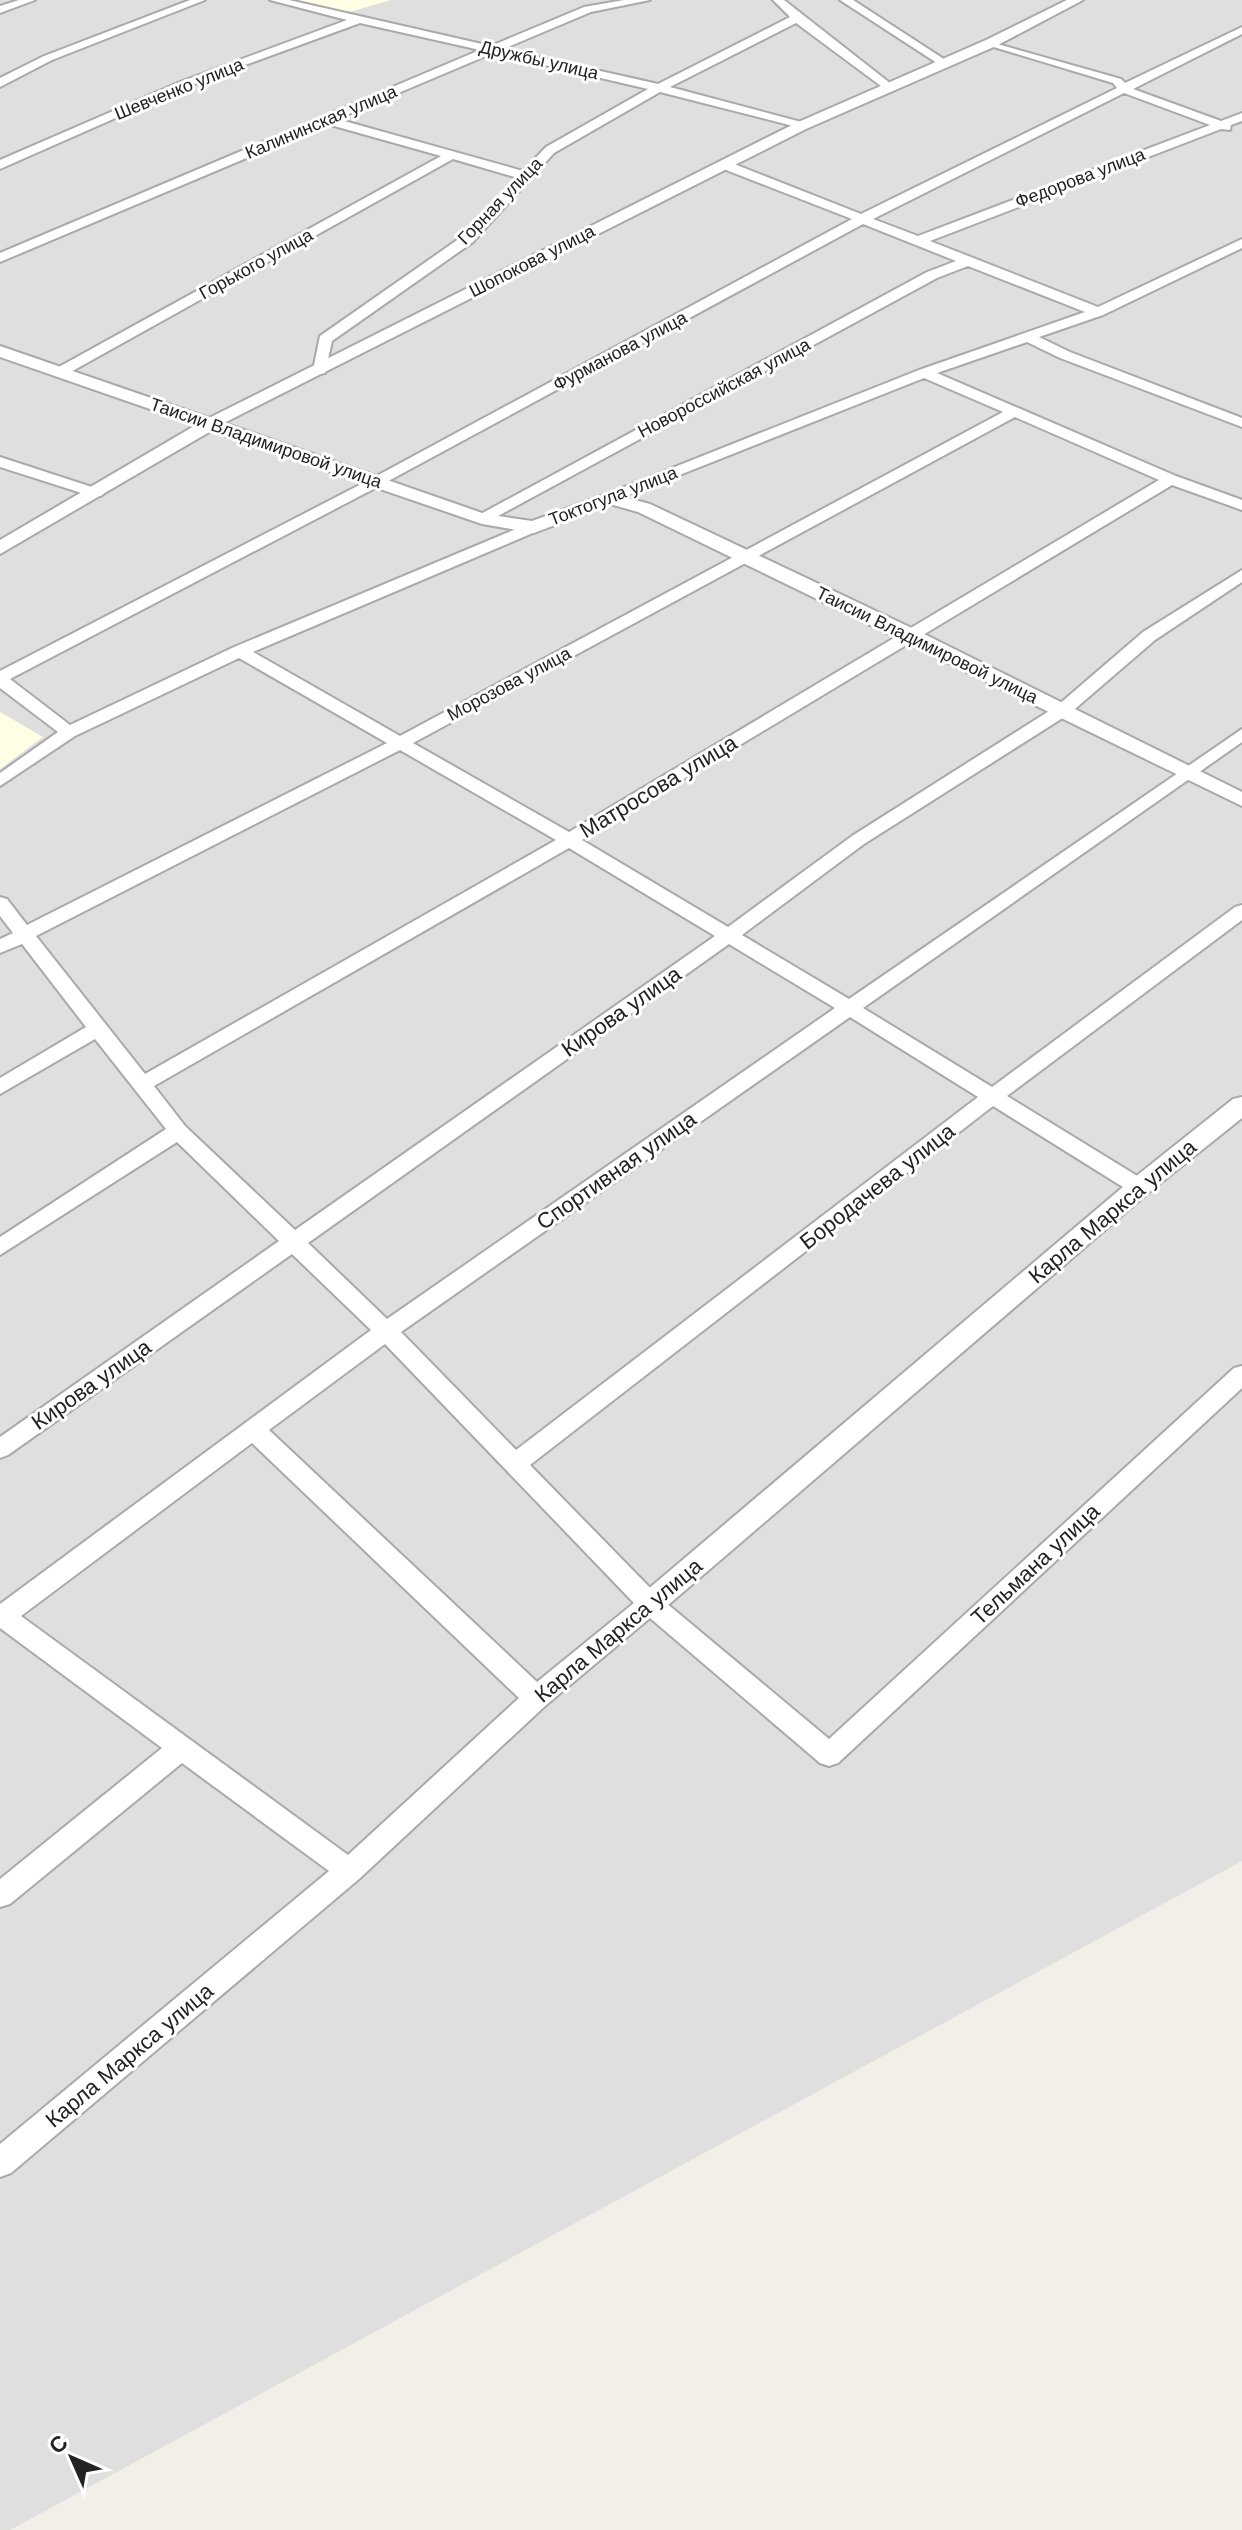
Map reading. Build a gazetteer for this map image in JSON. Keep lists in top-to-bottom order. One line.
{"streets":{"street":["Дружбы улица","Шевченко улица","Калининская улица","Федорова улица","Горная улица","Шопокова улица","Горького улица","Фурманова улица","Новороссийская улица","Таисии Владимировой улица","Токтогула улица","Морозова улица","Матросова улица","Кирова улица","Спортивная улица","Бородачева улица","Карла Маркса улица","Тельмана улица"]},"crossings":[["Дружбы улица","Шевченко улица"],["Дружбы улица","Калининская улица"],["Дружбы улица","Горная улица"],["Дружбы улица","Шопокова улица"],["Горная улица","Шопокова улица"],["Шопокова улица","Таисии Владимировой улица"],["Горького улица","Таисии Владимировой улица"],["Фурманова улица","Таисии Владимировой улица"],["Новороссийская улица","Таисии Владимировой улица"],["Таисии Владимировой улица","Токтогула улица"],["Таисии Владимировой улица","Морозова улица"],["Таисии Владимировой улица","Матросова улица"],["Таисии Владимировой улица","Кирова улица"],["Таисии Владимировой улица","Спортивная улица"],["Карла Маркса улица","Тельмана улица"]],"north":"top left"}
